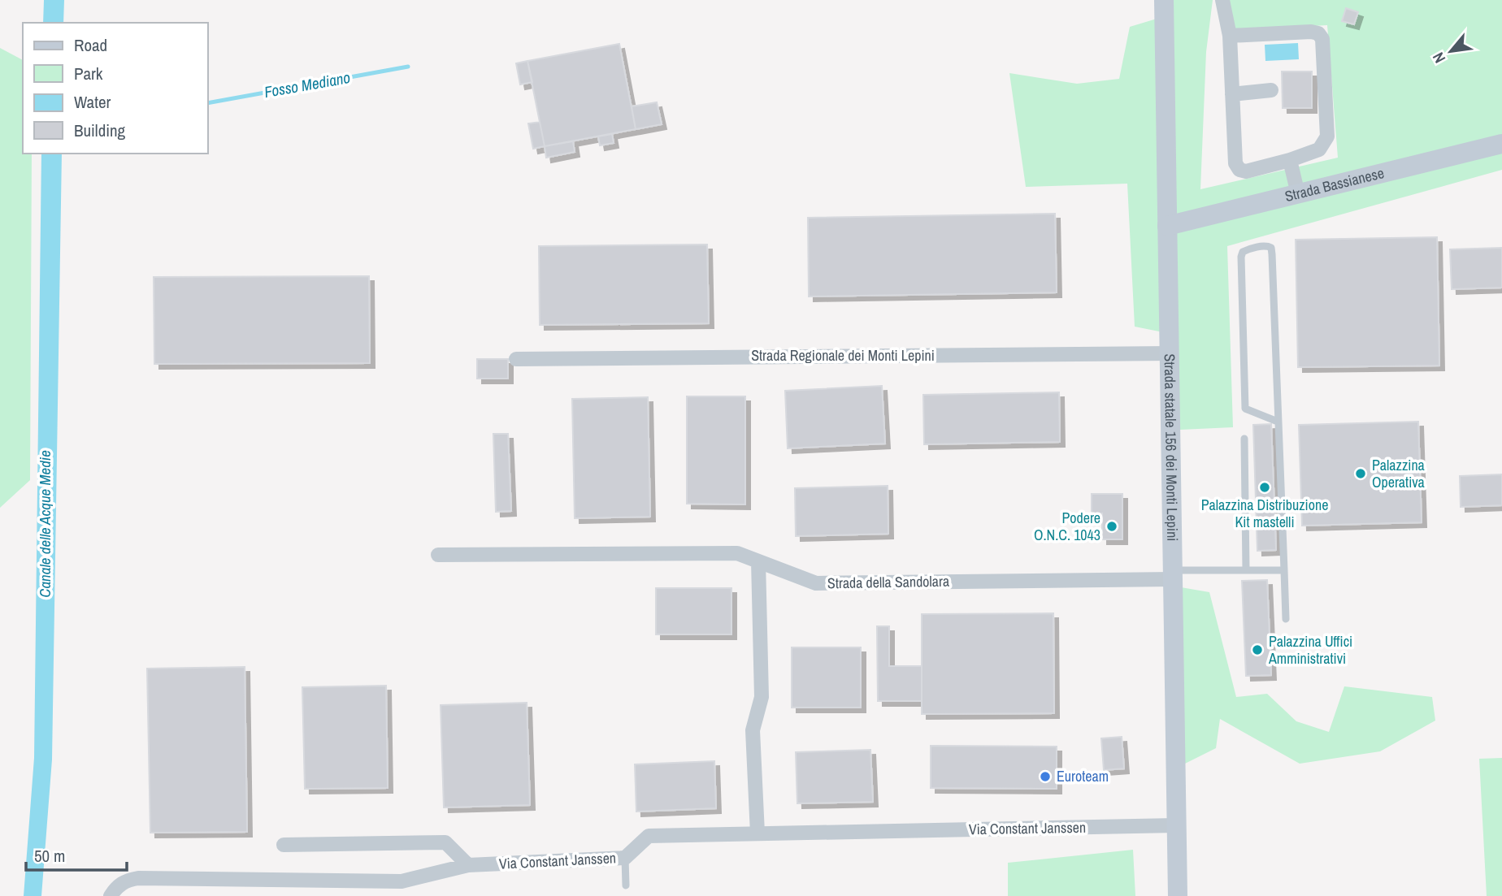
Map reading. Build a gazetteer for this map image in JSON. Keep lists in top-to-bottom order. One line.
{"streets":{"main road":["Strada Bassianese","Strada statale 156 dei Monti Lepini"],"street":["Strada Regionale dei Monti Lepini","Strada della Sandolara","Via Constant Janssen"]},"crossings":[["Strada Bassianese","Strada statale 156 dei Monti Lepini"],["Strada Regionale dei Monti Lepini","Strada statale 156 dei Monti Lepini"],["Strada statale 156 dei Monti Lepini","Strada della Sandolara"],["Strada statale 156 dei Monti Lepini","Via Constant Janssen"]],"water":["Fosso Mediano","Canale delle Acque Medie"],"places":["Palazzina Operativa","Palazzina Distribuzione Kit mastelli","Podere O.N.C. 1043","Palazzina Uffici Amministrativi","Euroteam"],"legend":["Road","Park","Water","Building"],"scale_bar":"50 m","north":"bottom left"}
